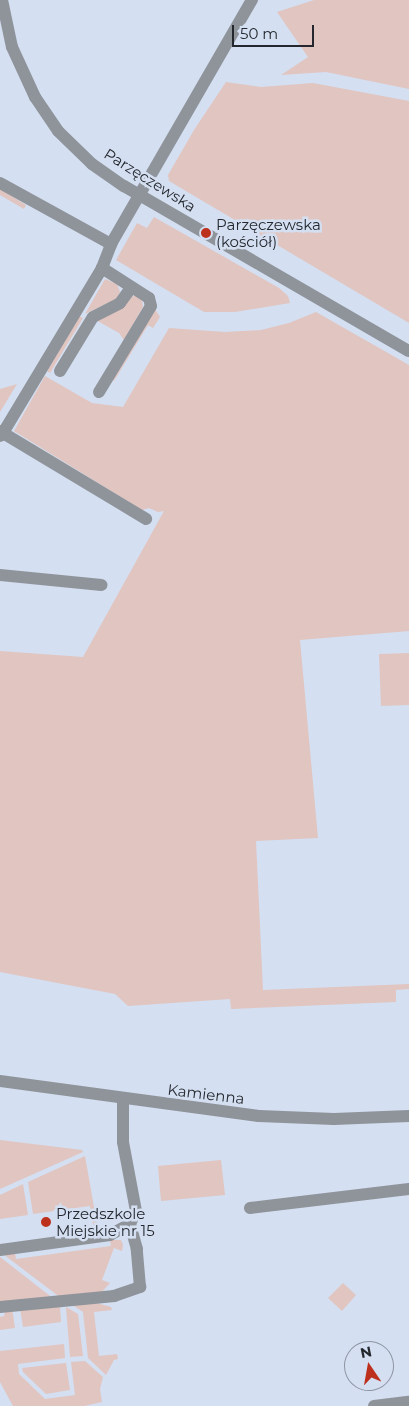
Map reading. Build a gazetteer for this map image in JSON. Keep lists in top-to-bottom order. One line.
{"streets":{"street":["Parzęczewska","Kamienna"]},"places":["Parzęczewska (kościół)","Przedszkole Miejskie nr 15"],"scale_bar":"50 m","north":"top"}
